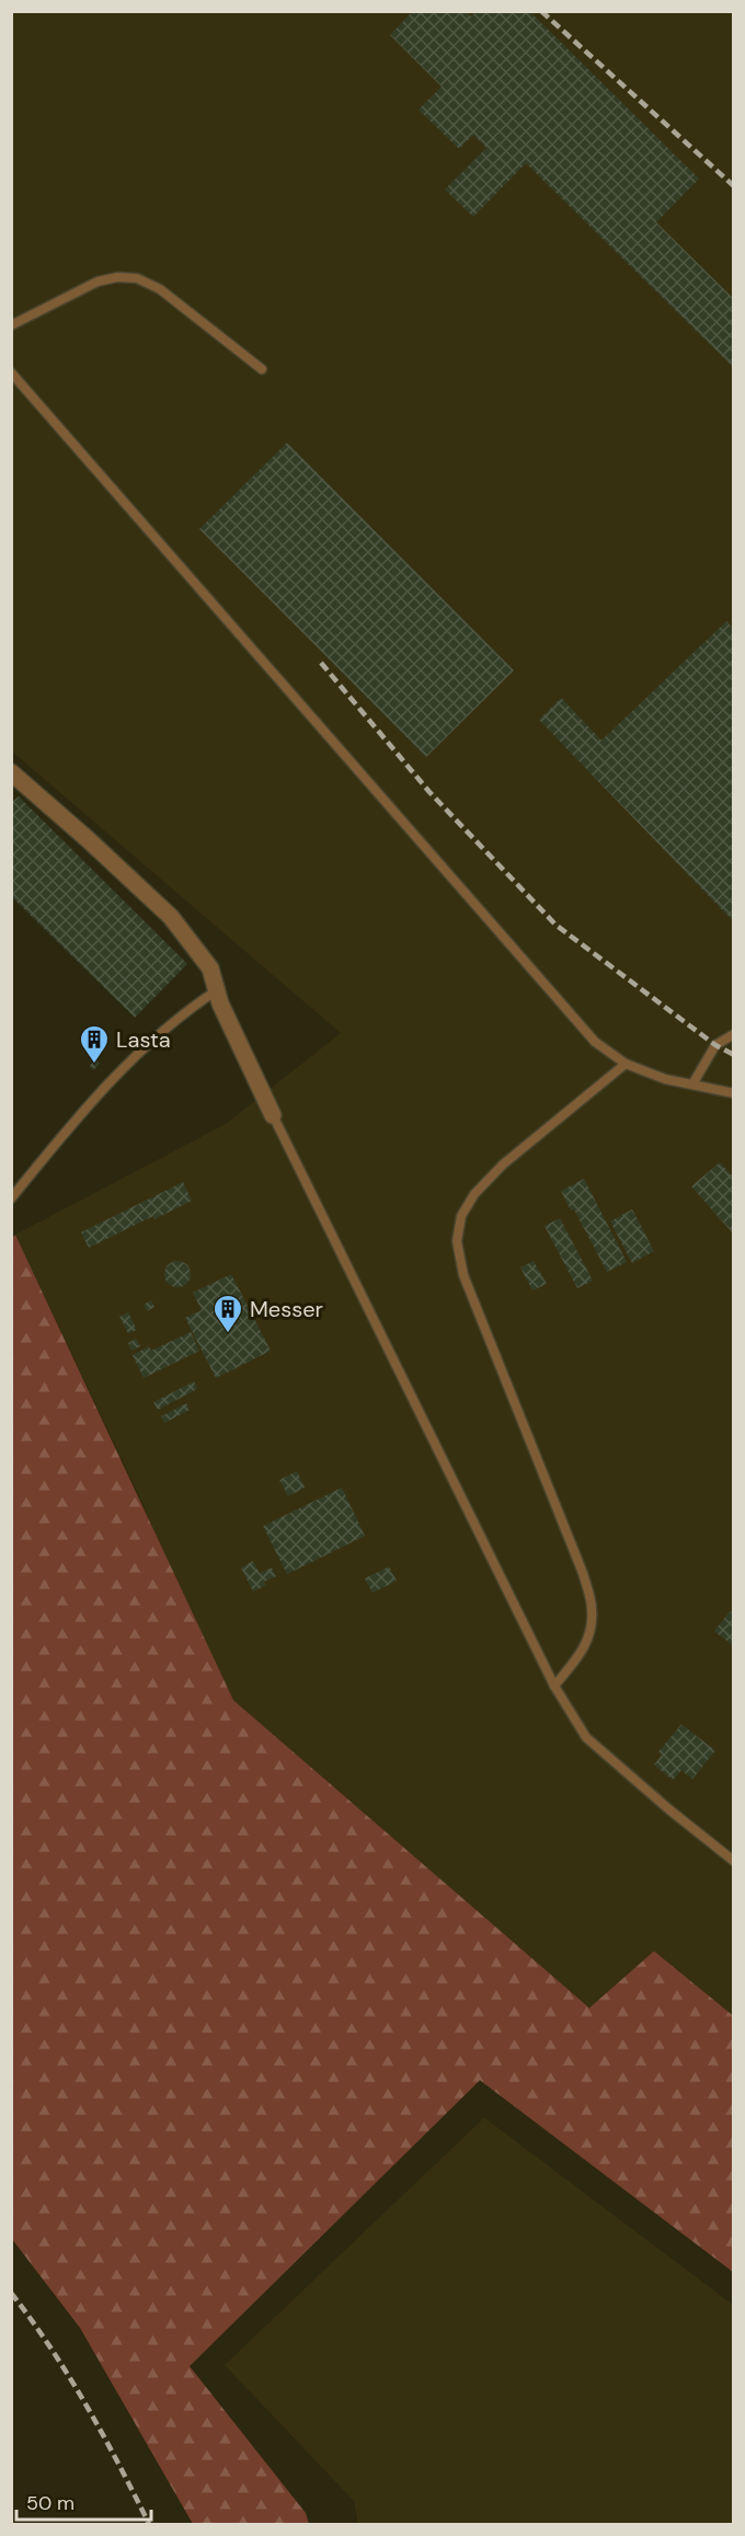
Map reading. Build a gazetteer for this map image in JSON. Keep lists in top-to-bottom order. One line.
{"places":{"building":["Lasta","Messer"]},"scale_bar":"50 m"}
